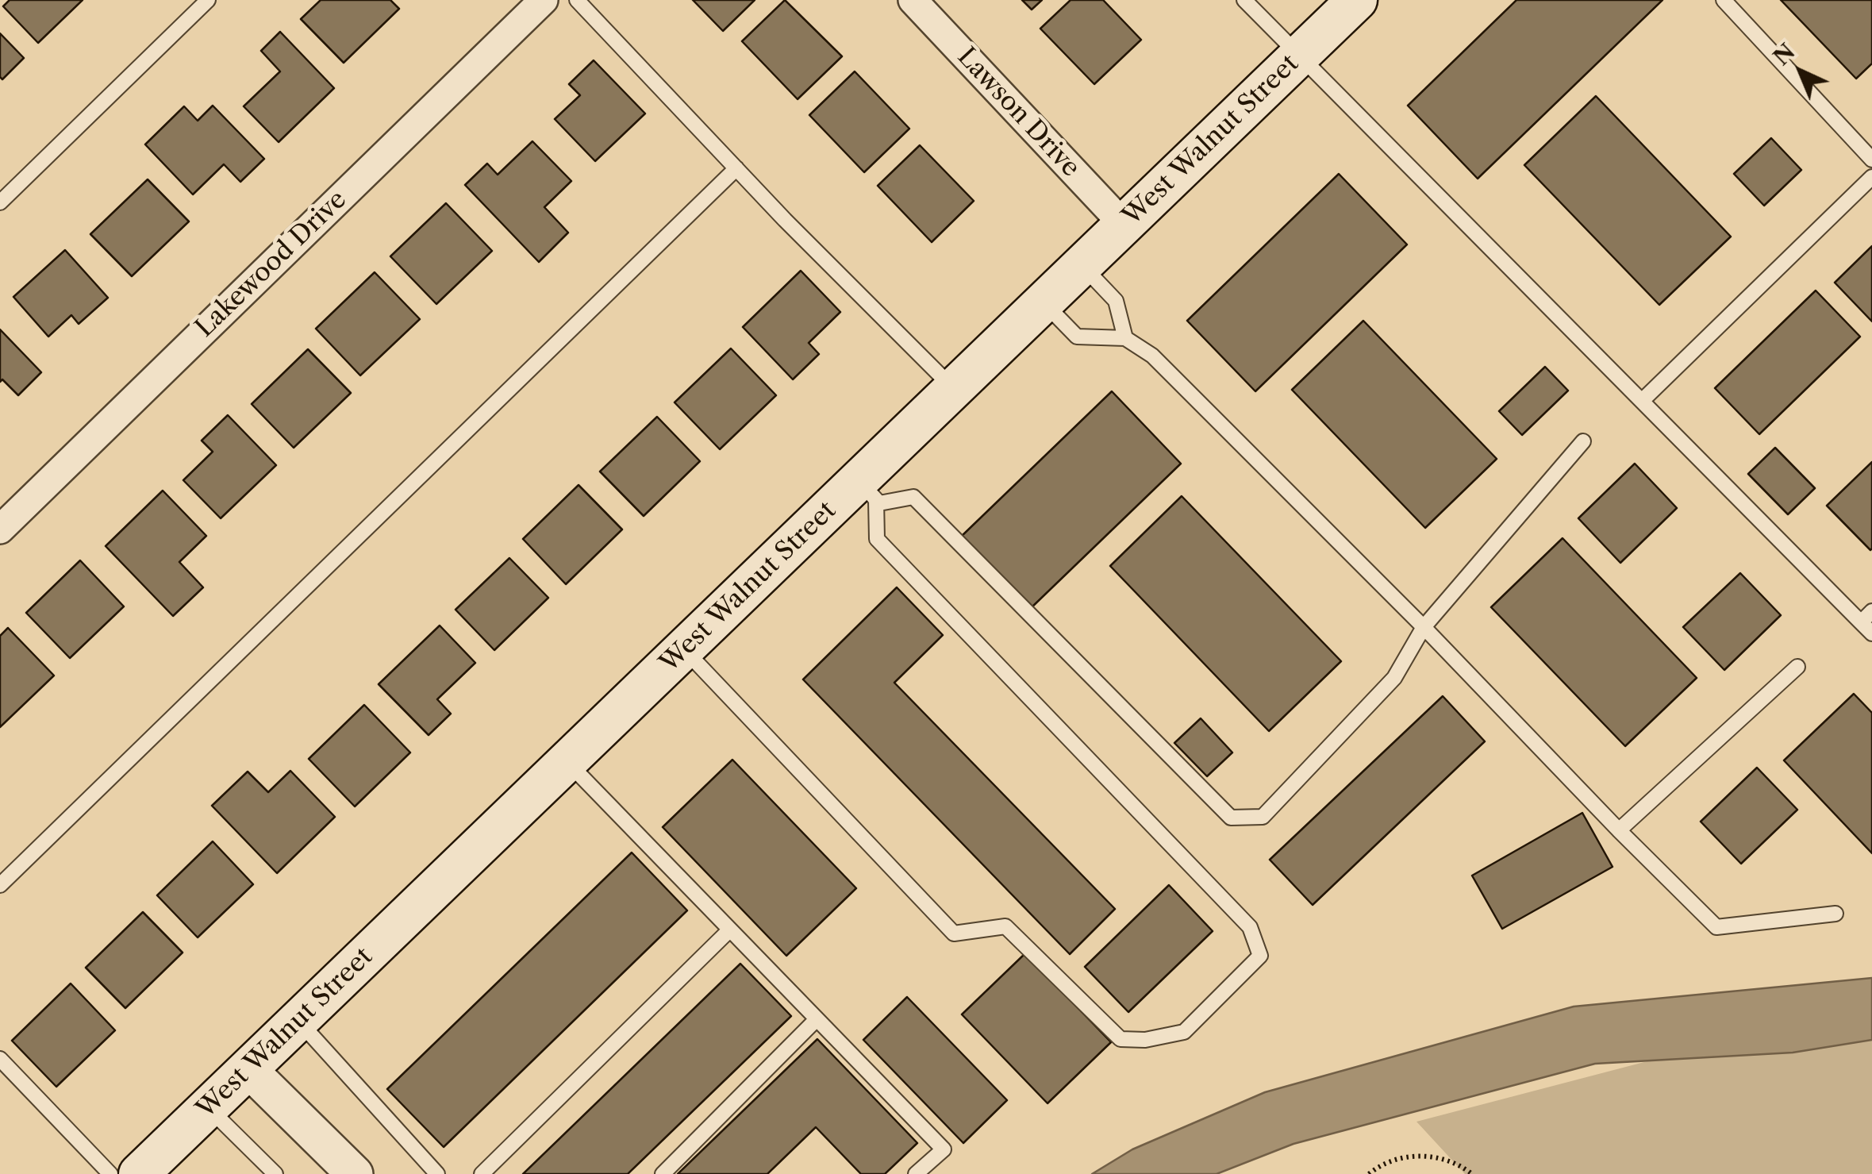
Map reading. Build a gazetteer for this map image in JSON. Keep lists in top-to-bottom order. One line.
{"streets":{"main road":["West Walnut Street"],"street":["Lawson Drive","Lakewood Drive"]},"crossings":[["Lawson Drive","West Walnut Street"]],"north":"top left"}
